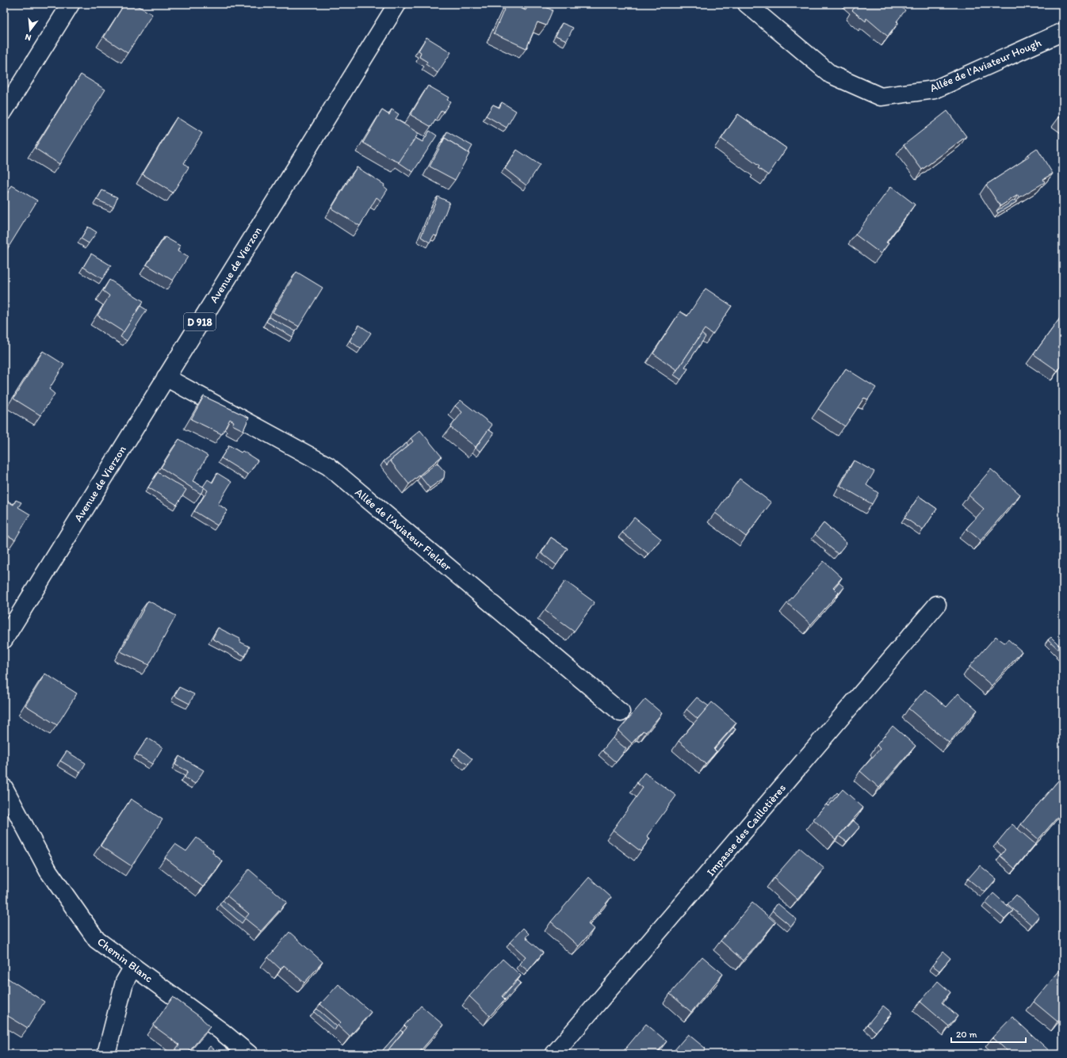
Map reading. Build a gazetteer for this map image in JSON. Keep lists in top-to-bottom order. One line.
{"streets":{"street":["Allée de l'Aviateur Hough","Avenue de Vierzon","D 918","Allée de l'Aviateur Fielder","Impasse des Caillotières","Chemin Blanc"]},"crossings":[["Avenue de Vierzon","Allée de l'Aviateur Fielder"]],"scale_bar":"20 m","north":"bottom"}
